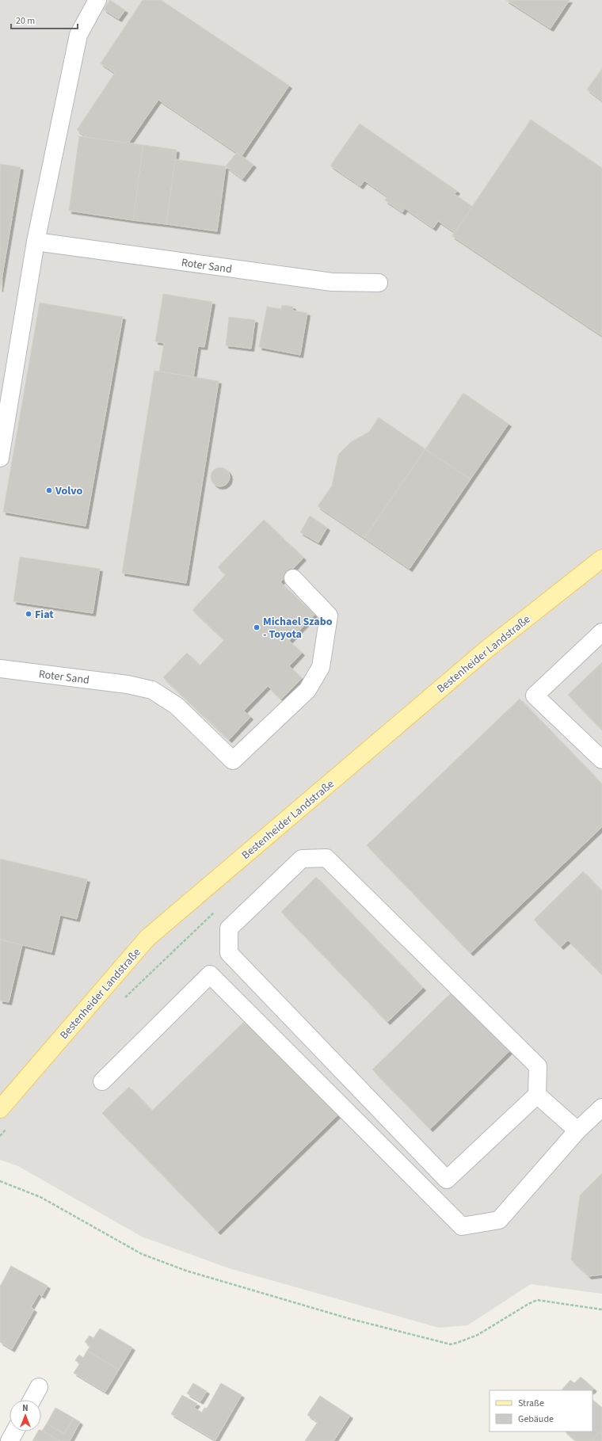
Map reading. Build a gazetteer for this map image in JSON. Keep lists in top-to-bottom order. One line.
{"streets":{"main road":["Bestenheider Landstraße"],"street":["Roter Sand"]},"places":["Volvo","Fiat","Michael Szabo - Toyota"],"legend":["Straße","Gebäude"],"scale_bar":"20 m","north":"top"}
